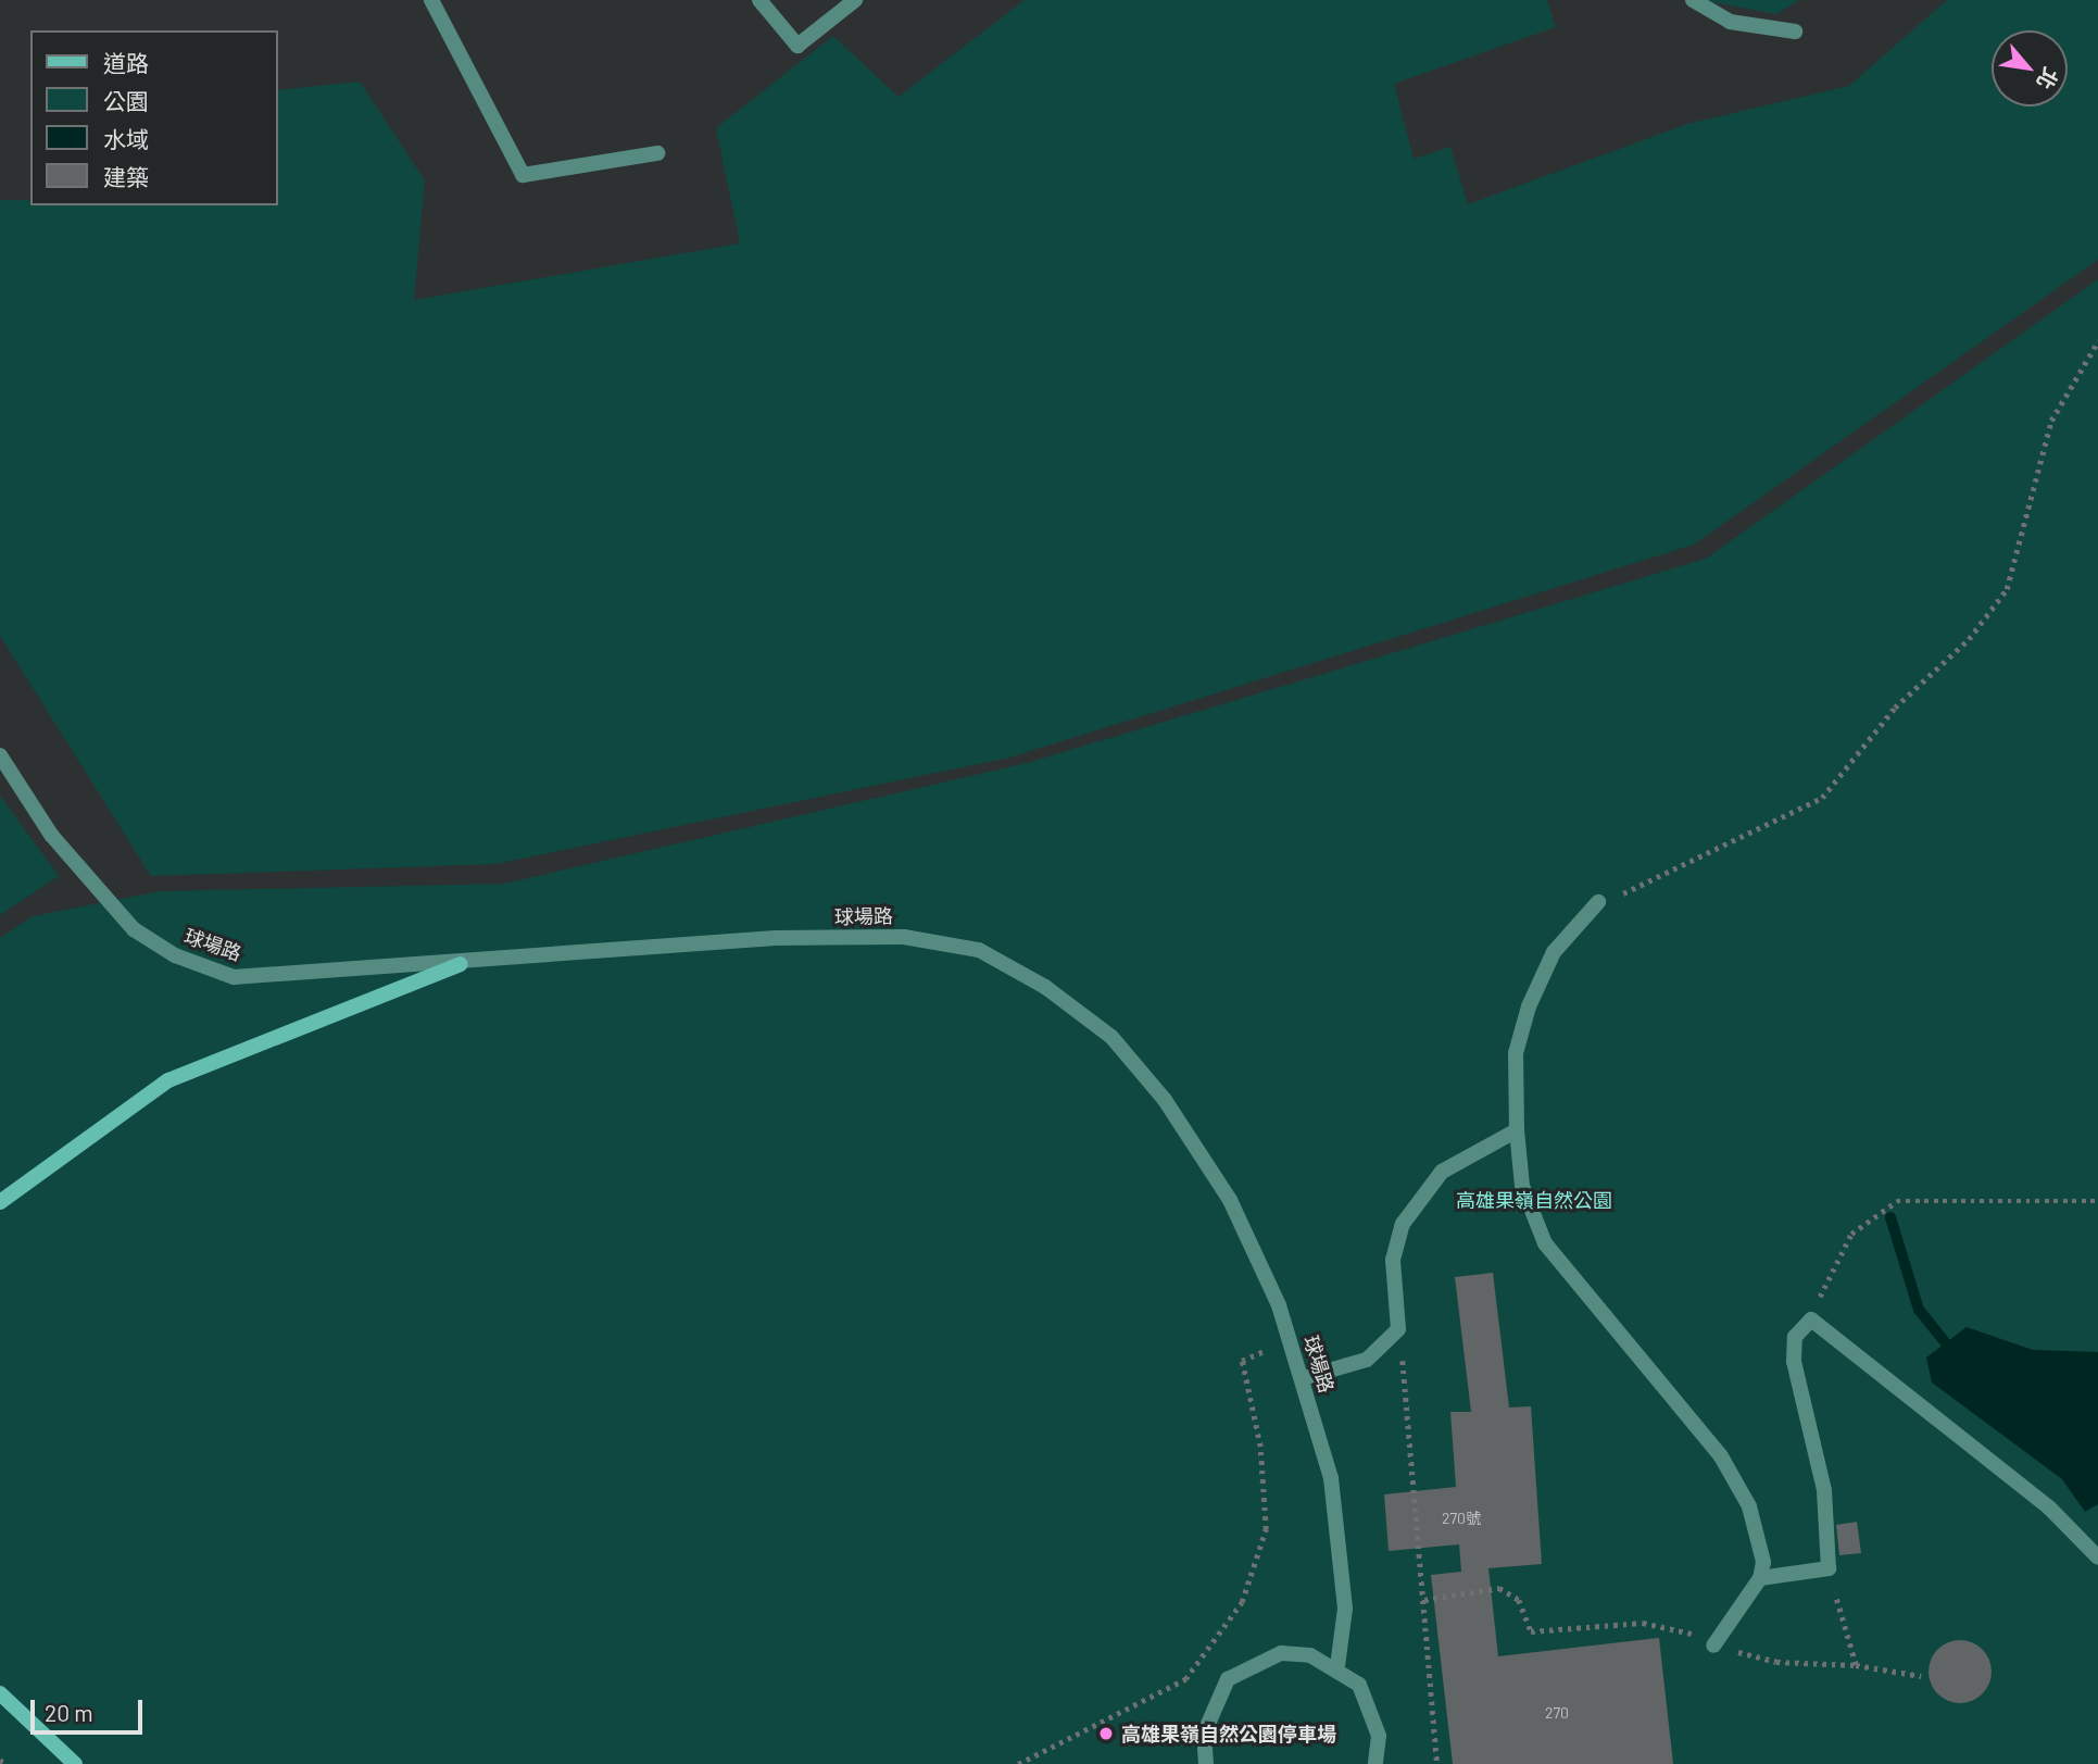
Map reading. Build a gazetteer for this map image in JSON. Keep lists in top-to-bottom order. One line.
{"streets":{"street":["球場路"]},"parks":["高雄果嶺自然公園"],"places":["高雄果嶺自然公園停車場"],"house_numbers":["270號","270"],"legend":["道路","公園","水域","建築"],"scale_bar":"20 m","north":"bottom right"}
